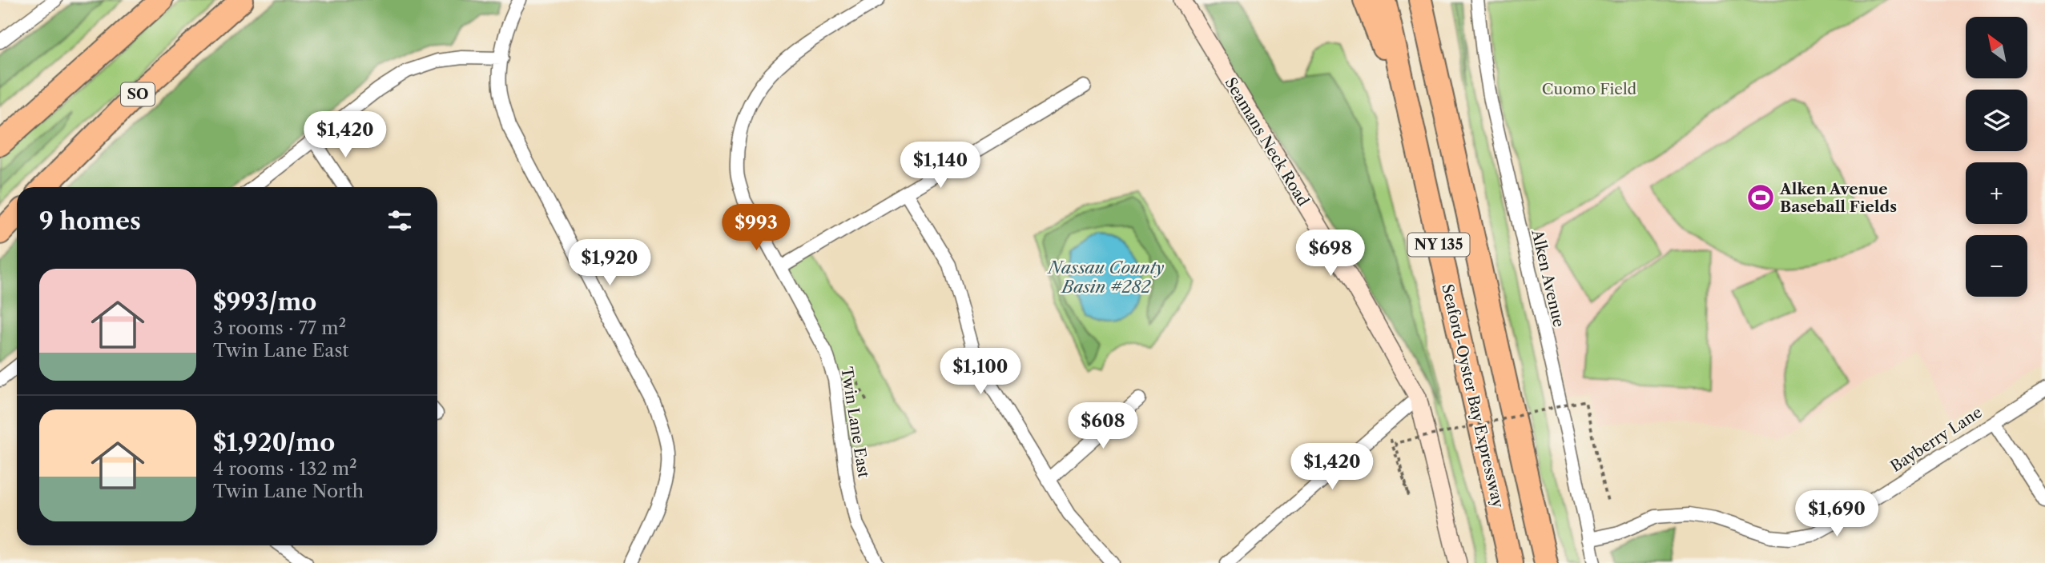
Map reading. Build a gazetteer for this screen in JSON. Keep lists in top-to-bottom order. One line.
{"streets":{"highway":["SO","NY 135","Seaford-Oyster Bay Expressway"],"main road":["Seamans Neck Road"],"street":["Alken Avenue","Twin Lane East","Bayberry Lane"]},"crossings":[["Alken Avenue","Bayberry Lane"]],"water":["Nassau County Basin #282"],"parks":["Cuomo Field"],"places":{"sports":["Alken Avenue Baseball Fields"]},"north":"top left","page":{"map_buttons":["+","−"],"price":["$1,420","$1,140","$993","$698","$1,920","$1,100","$608","$1,420","$1,690"],"heading":"9 homes","list":[{"name":"$993/mo","note":"3 rooms · 77 m² · Twin Lane East"},{"name":"$1,920/mo","note":"4 rooms · 132 m² · Twin Lane North"}]}}
